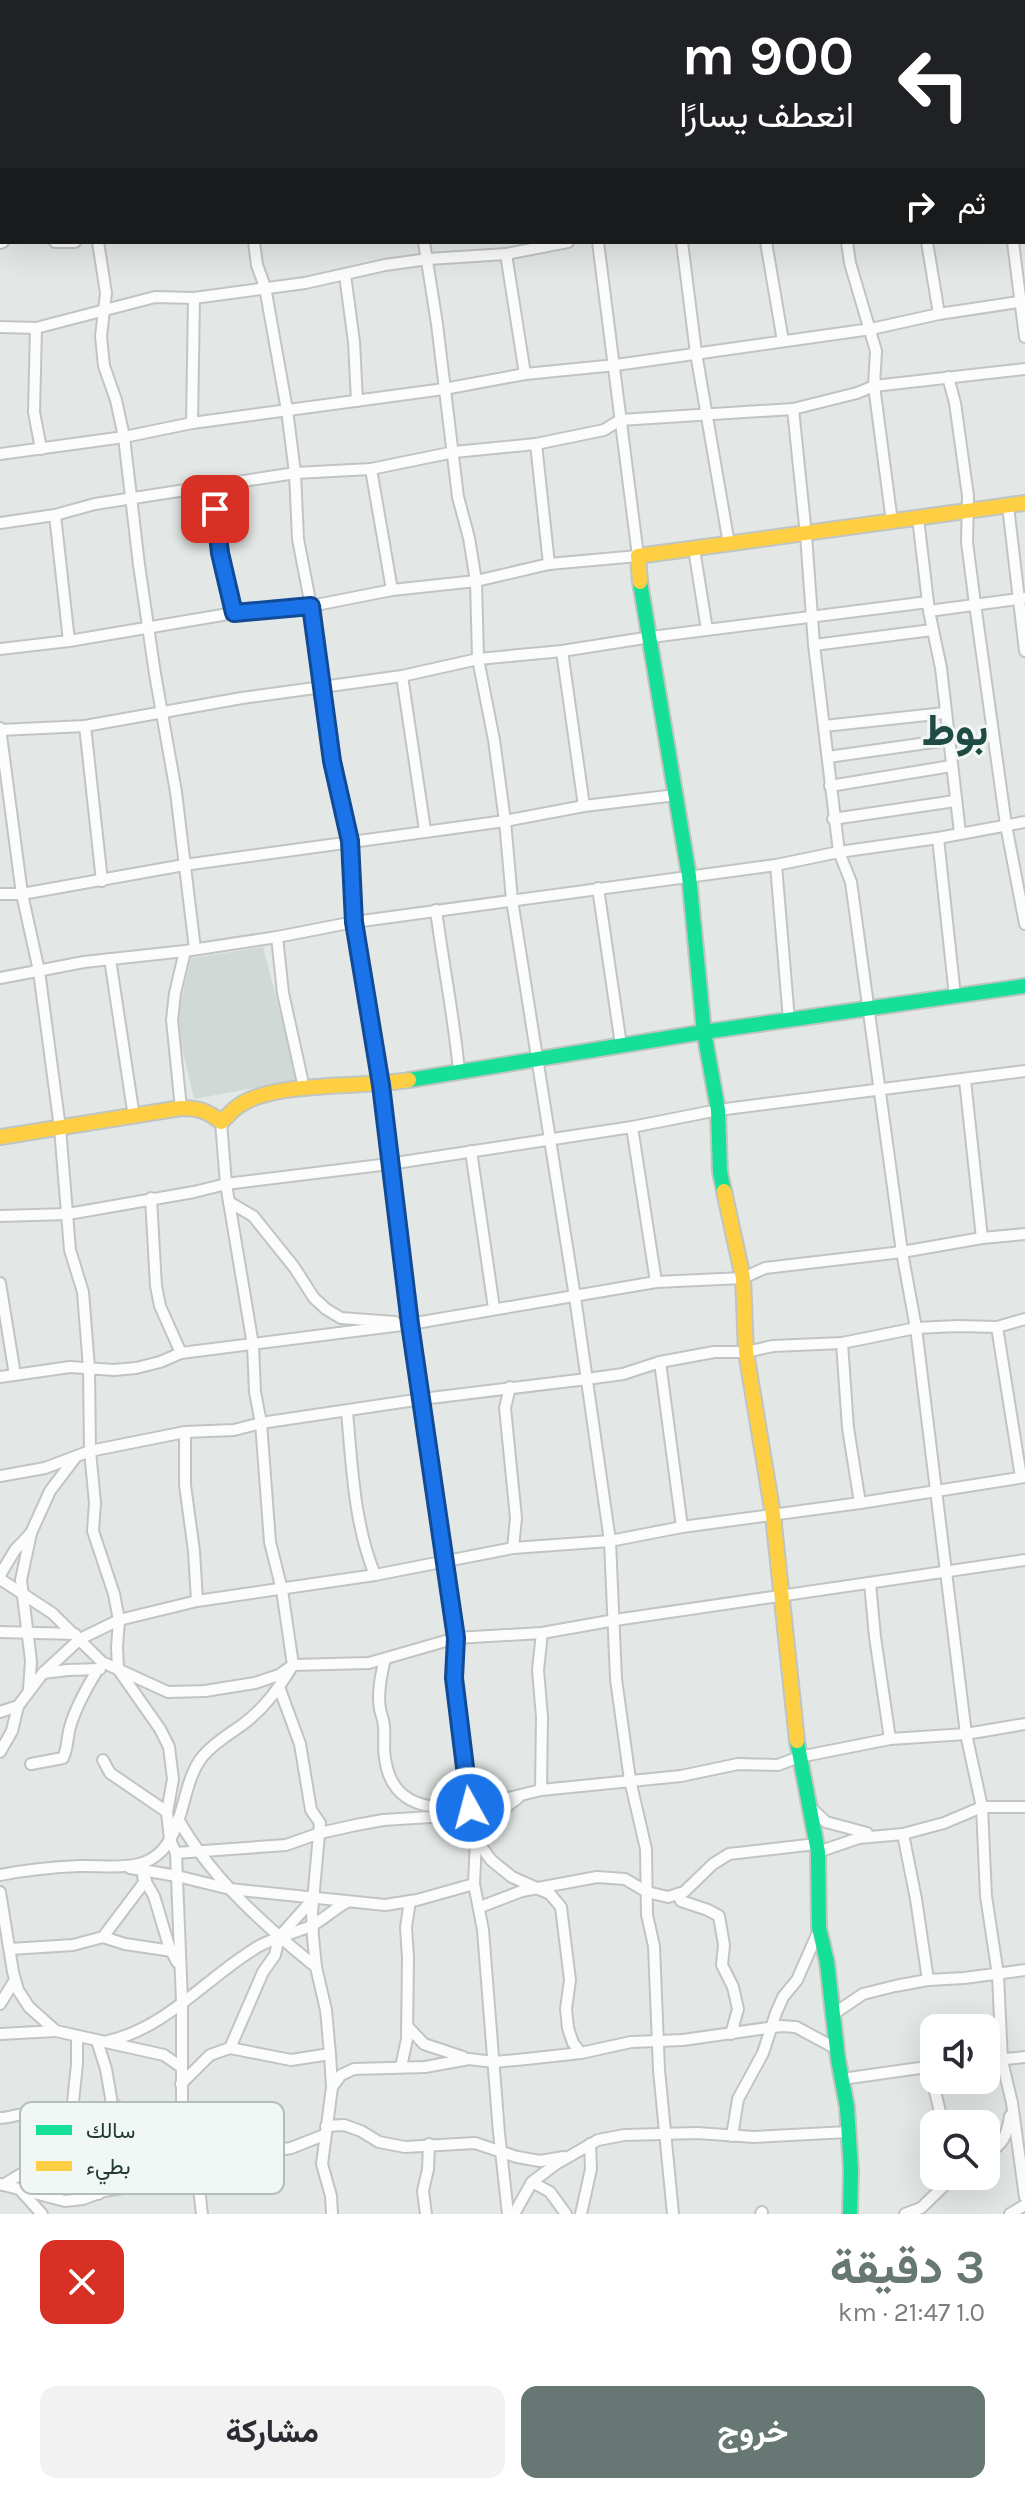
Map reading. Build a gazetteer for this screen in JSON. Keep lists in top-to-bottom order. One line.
{"districts":["بوط"],"legend":["سالك","بطيء"],"page":{"turn":["900 m","انعطف يسارًا"],"then":"ثم","heading":["3 دقيقة","1.0 km · 21:47"],"buttons":["خروج","مشاركة"]}}
